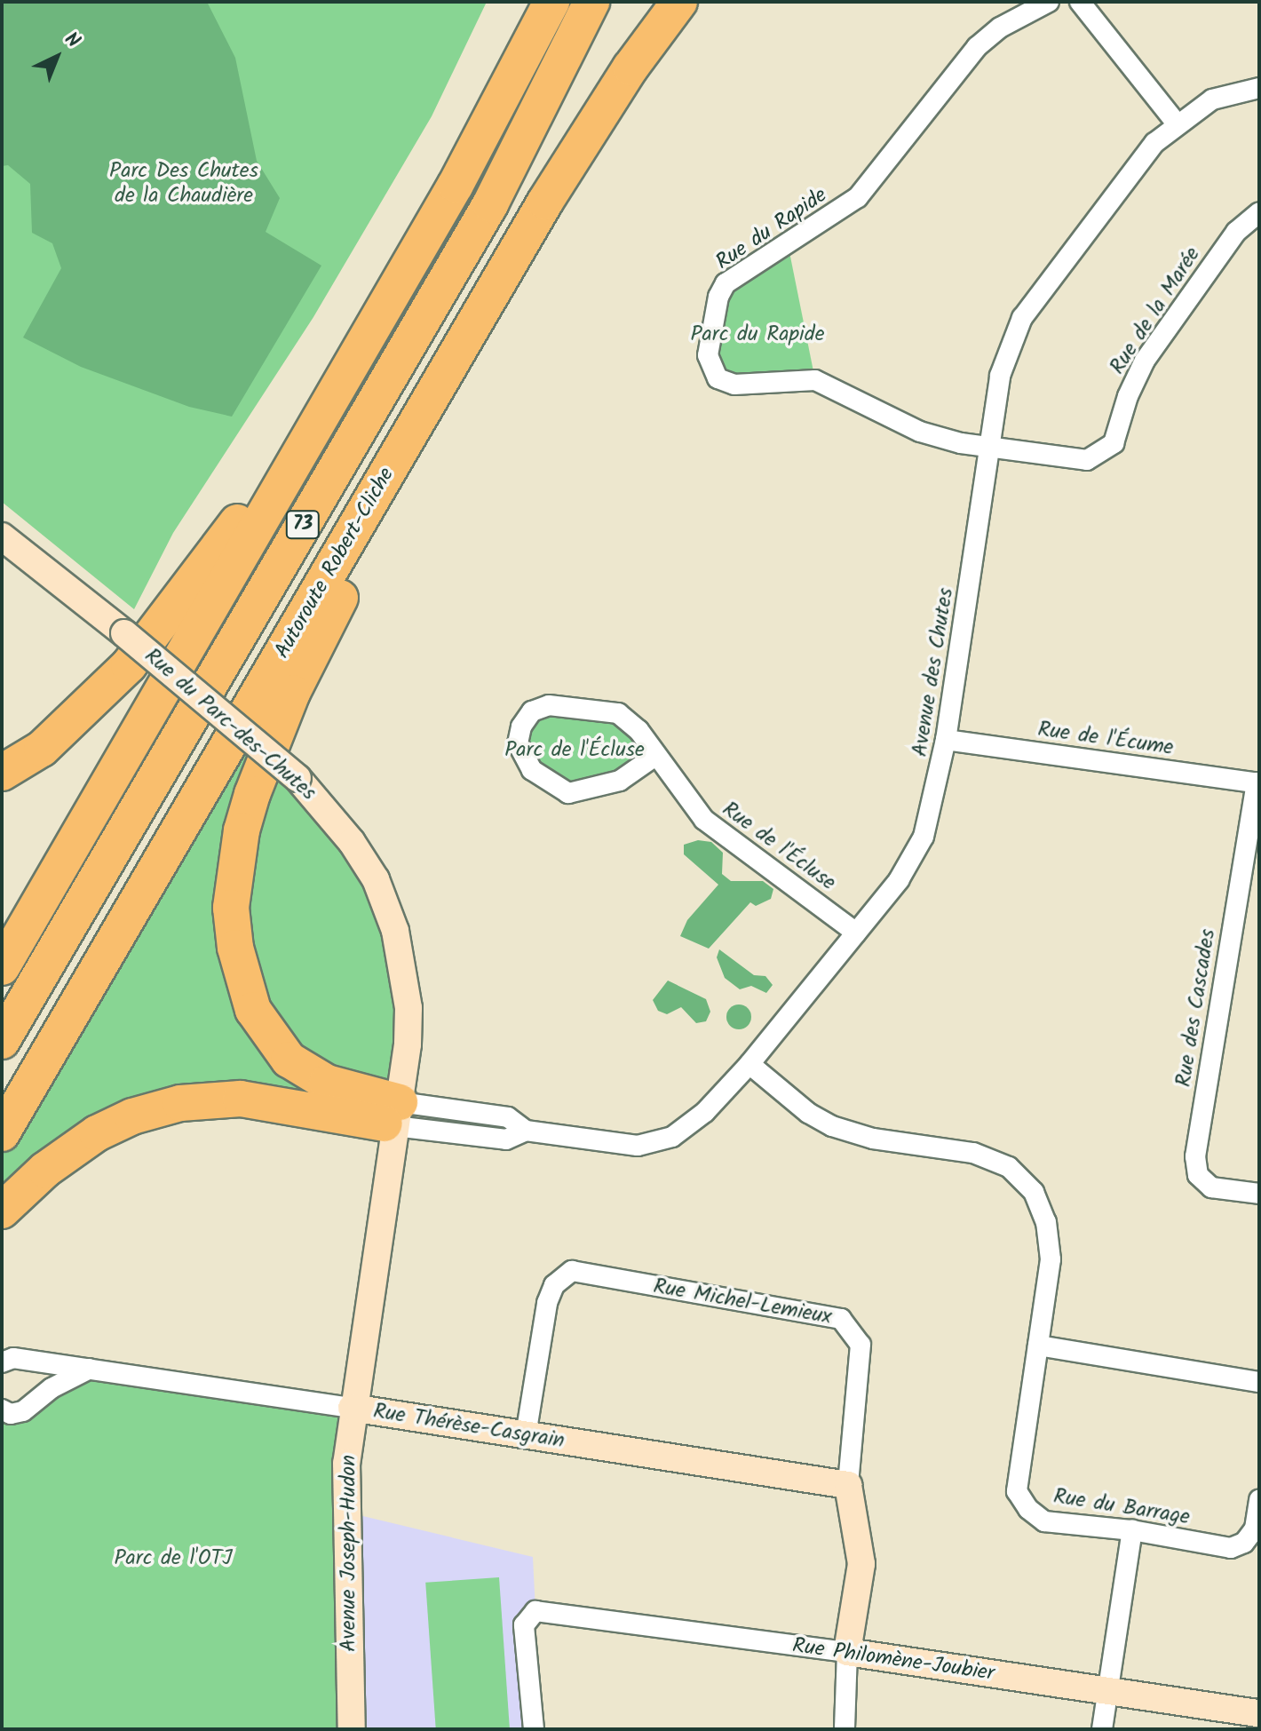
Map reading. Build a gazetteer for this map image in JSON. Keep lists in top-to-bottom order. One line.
{"streets":{"highway":["73","Autoroute Robert-Cliche"],"street":["Rue du Rapide","Rue de la Marée","Avenue des Chutes","Rue du Parc-des-Chutes","Rue de l'Écume","Rue de l'Écluse","Rue des Cascades","Rue Michel-Lemieux","Rue Thérèse-Casgrain","Rue du Barrage","Avenue Joseph-Hudon","Rue Philomène-Joubier"]},"crossings":[["Rue du Rapide","Rue de la Marée"],["Rue du Rapide","Avenue des Chutes"],["Rue de la Marée","Avenue des Chutes"],["Avenue des Chutes","Rue du Parc-des-Chutes"],["Avenue des Chutes","Rue de l'Écume"],["Avenue des Chutes","Rue de l'Écluse"],["Avenue des Chutes","Rue du Barrage"],["Avenue des Chutes","Avenue Joseph-Hudon"],["Rue du Parc-des-Chutes","Avenue Joseph-Hudon"],["Rue de l'Écume","Rue des Cascades"],["Rue Michel-Lemieux","Rue Thérèse-Casgrain"],["Rue Michel-Lemieux","Rue Philomène-Joubier"],["Rue Thérèse-Casgrain","Avenue Joseph-Hudon"]],"parks":["Parc Des Chutes de la Chaudière","Parc du Rapide","Parc de l'Écluse","Parc de l'OTJ"],"north":"top right"}
